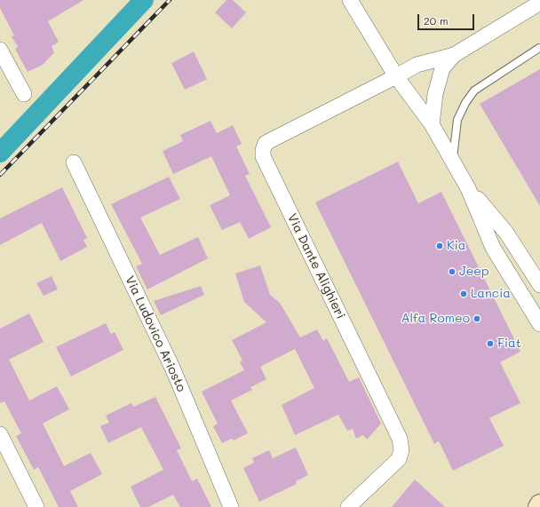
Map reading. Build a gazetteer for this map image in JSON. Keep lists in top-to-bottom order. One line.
{"streets":{"street":["Via Dante Alighieri","Via Ludovico Ariosto"]},"places":["Kia","Jeep","Lancia","Alfa Romeo","Fiat"],"scale_bar":"20 m"}
